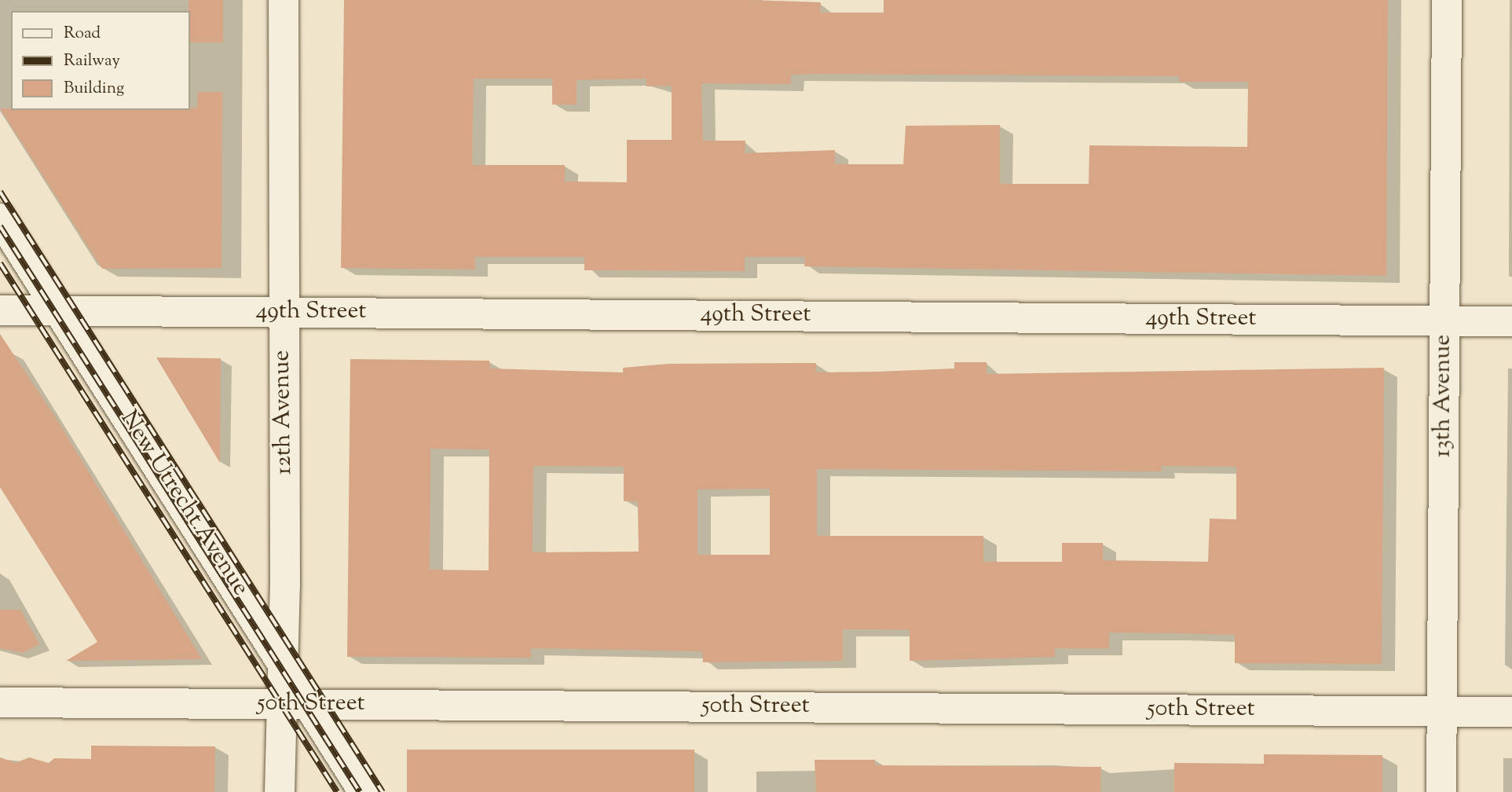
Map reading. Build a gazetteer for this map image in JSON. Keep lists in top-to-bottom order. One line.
{"streets":{"street":["49th Street","13th Avenue","12th Avenue","New Utrecht Avenue","50th Street"]},"crossings":[["49th Street","13th Avenue"],["49th Street","12th Avenue"],["49th Street","New Utrecht Avenue"],["13th Avenue","50th Street"],["12th Avenue","New Utrecht Avenue"],["New Utrecht Avenue","50th Street"]],"legend":["Road","Railway","Building"]}
